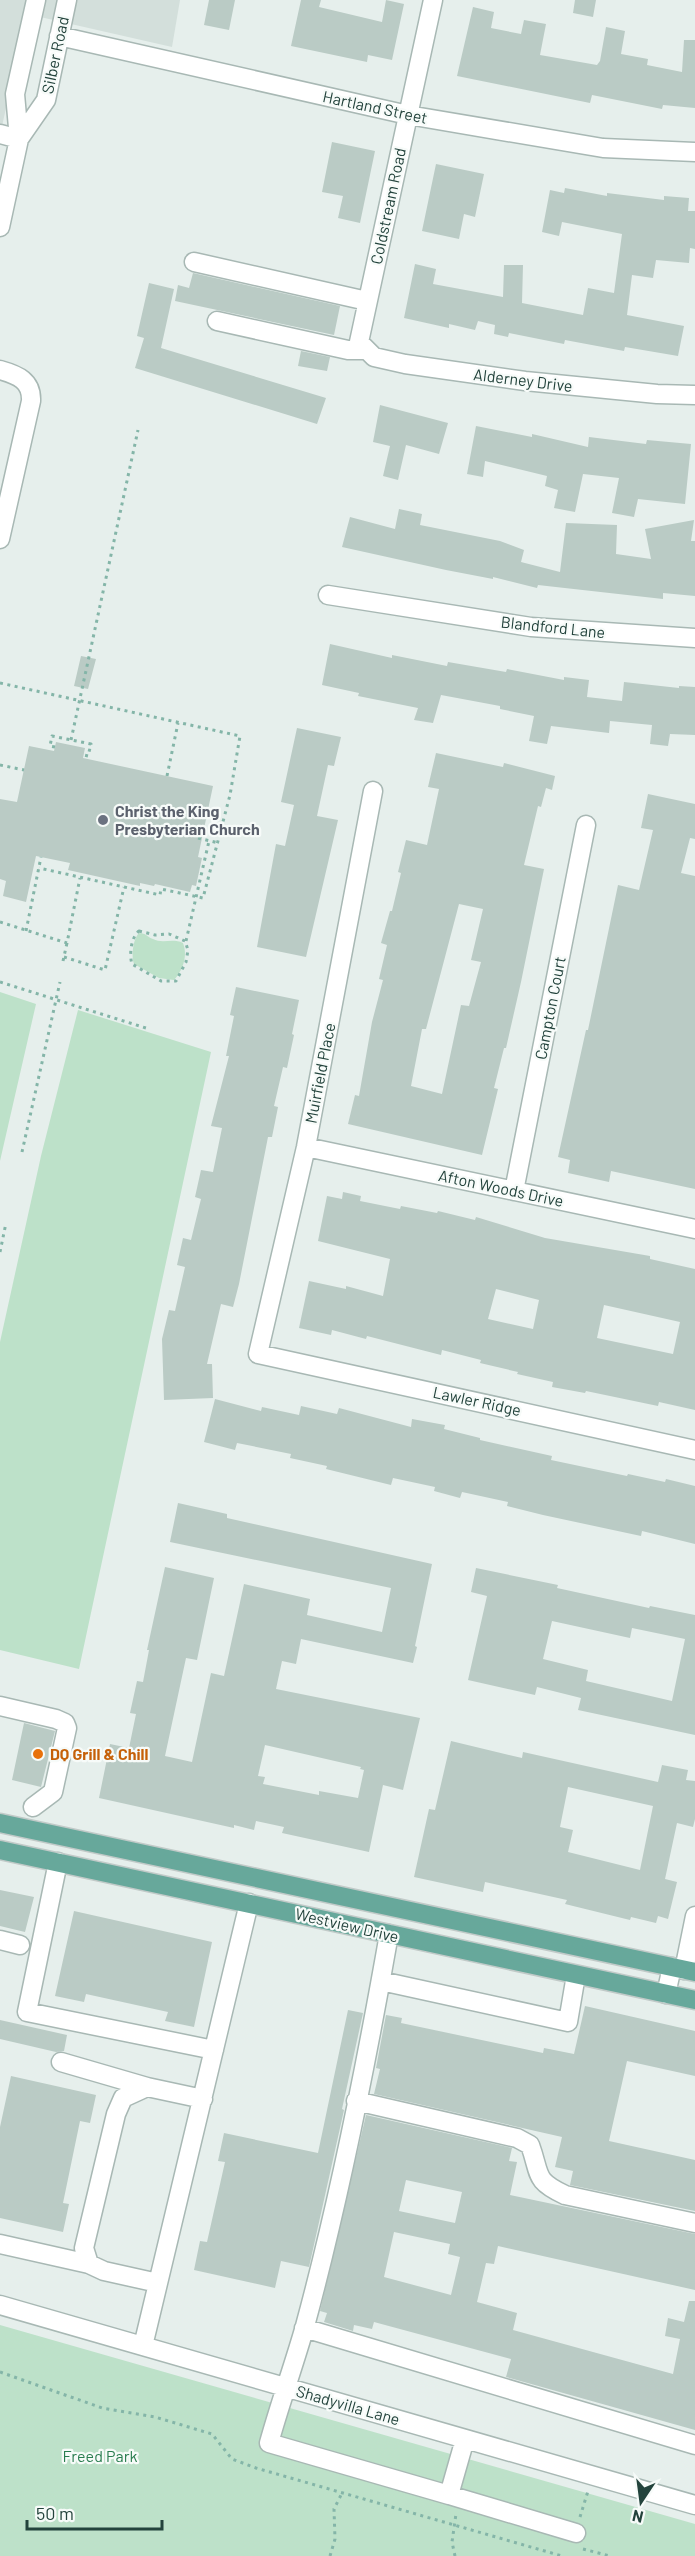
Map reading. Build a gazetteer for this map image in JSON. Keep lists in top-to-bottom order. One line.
{"streets":{"main road":["Westview Drive"],"street":["Silber Road","Hartland Street","Coldstream Road","Alderney Drive","Blandford Lane","Campton Court","Muirfield Place","Afton Woods Drive","Lawler Ridge","Shadyvilla Lane"]},"crossings":[["Silber Road","Hartland Street"],["Hartland Street","Coldstream Road"],["Coldstream Road","Alderney Drive"],["Campton Court","Afton Woods Drive"],["Muirfield Place","Afton Woods Drive"],["Muirfield Place","Lawler Ridge"]],"parks":["Freed Park"],"places":["Christ the King Presbyterian Church","DQ Grill & Chill"],"scale_bar":"50 m","north":"bottom"}
